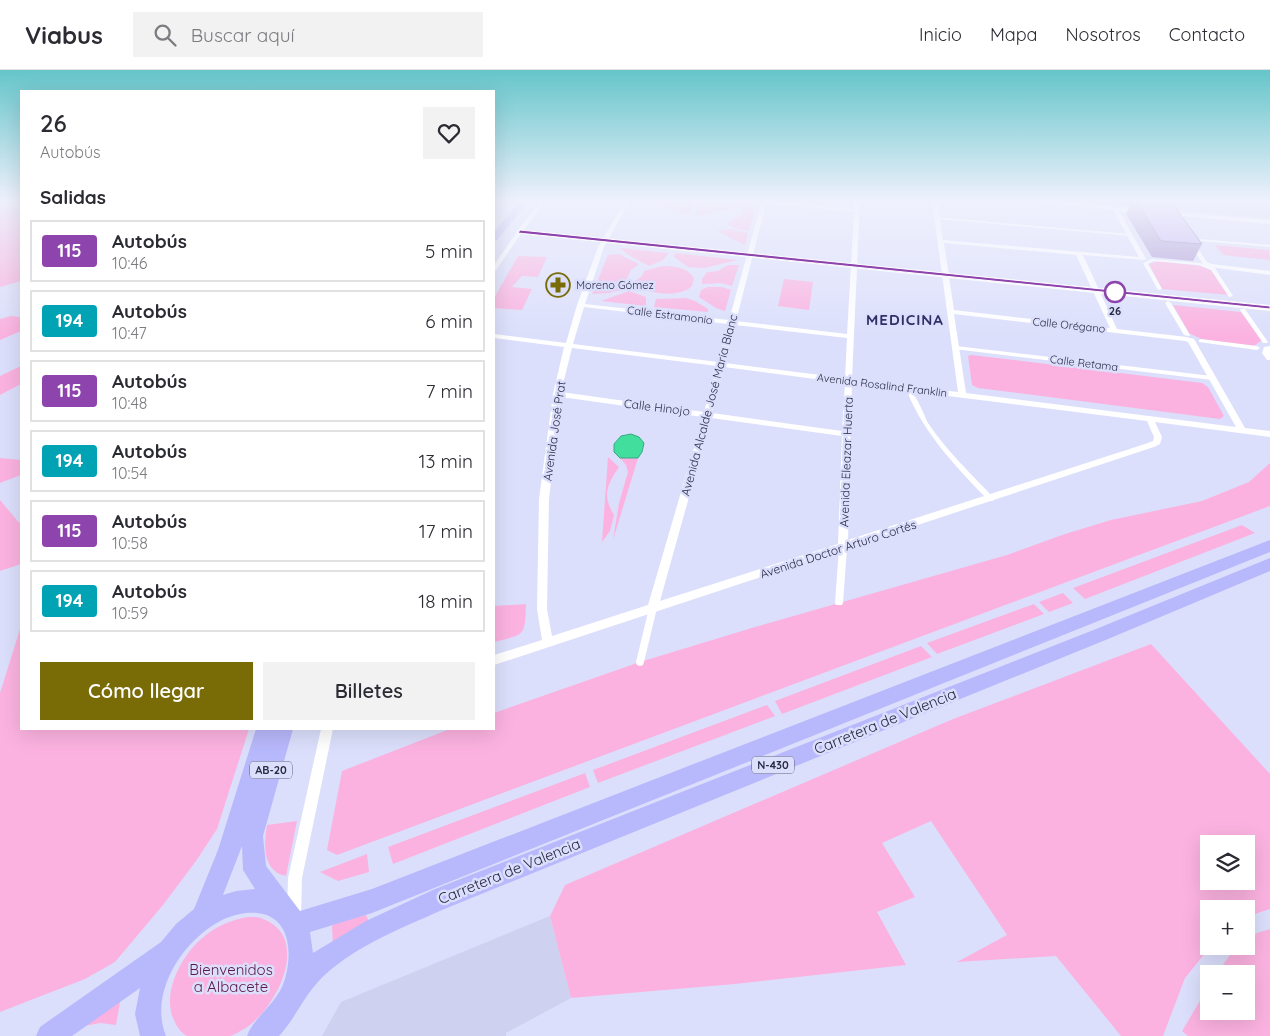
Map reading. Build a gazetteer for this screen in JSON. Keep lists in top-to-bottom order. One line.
{"streets":{"main road":["Carretera de Valencia","N-430","AB-20"],"street":["Calle Estramonio","Calle Orégano","Calle Retama","Avenida Rosalind Franklin","Avenida Alcalde José María Blanc","Calle Hinojo","Avenida José Prat","Avenida Eleazar Huerta","Avenida Doctor Arturo Cortés"]},"crossings":[["Calle Estramonio","Avenida Alcalde José María Blanc"],["Calle Estramonio","Avenida José Prat"],["Calle Estramonio","Avenida Eleazar Huerta"],["Avenida Rosalind Franklin","Avenida Alcalde José María Blanc"],["Avenida Rosalind Franklin","Avenida José Prat"],["Avenida Rosalind Franklin","Avenida Eleazar Huerta"],["Avenida Rosalind Franklin","Avenida Doctor Arturo Cortés"],["Avenida Alcalde José María Blanc","Calle Hinojo"],["Avenida Alcalde José María Blanc","Avenida Doctor Arturo Cortés"],["Calle Hinojo","Avenida José Prat"],["Calle Hinojo","Avenida Eleazar Huerta"],["Avenida José Prat","Avenida Doctor Arturo Cortés"],["Avenida Eleazar Huerta","Avenida Doctor Arturo Cortés"],["Carretera de Valencia","AB-20"]],"districts":["MEDICINA"],"parks":["Bienvenidos a Albacete"],"places":{"pharmacy":["Moreno Gómez"],"other":["26"]},"lines":["bus line 115"],"page":{"header":"Viabus","search":"Buscar aquí","nav":["Inicio","Mapa","Nosotros","Contacto"],"heading":[["26","Autobús"],"Salidas"],"list":[{"mark":"115","name":"Autobús","note":"10:46","value":"5 min"},{"mark":"194","name":"Autobús","note":"10:47","value":"6 min"},{"mark":"115","name":"Autobús","note":"10:48","value":"7 min"},{"mark":"194","name":"Autobús","note":"10:54","value":"13 min"},{"mark":"115","name":"Autobús","note":"10:58","value":"17 min"},{"mark":"194","name":"Autobús","note":"10:59","value":"18 min"}],"buttons":["Cómo llegar","Billetes"],"map_buttons":["+","−"]}}
